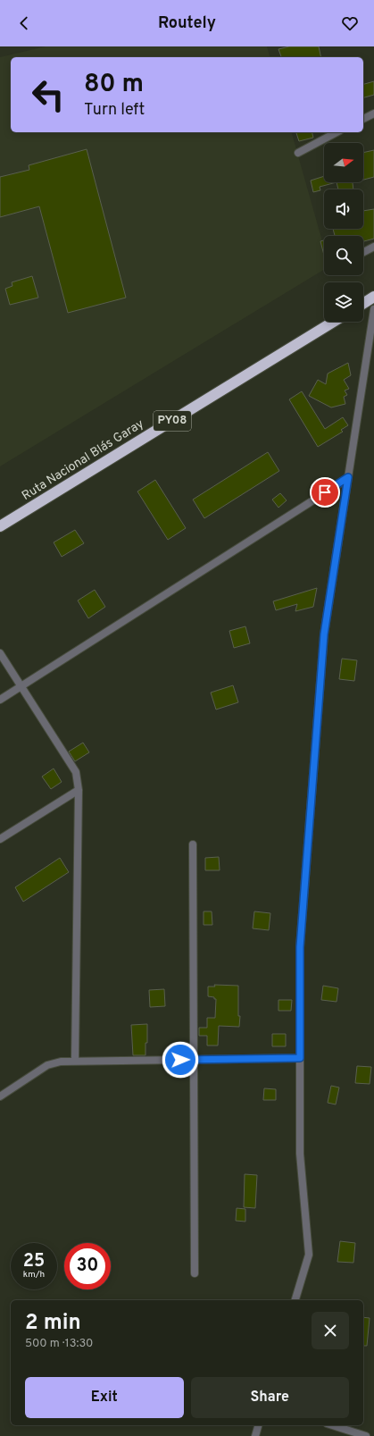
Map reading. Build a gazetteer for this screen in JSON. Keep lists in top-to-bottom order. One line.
{"streets":{"highway":["PY08","Ruta Nacional Blás Garay"]},"north":"right","page":{"header":"Routely","turn":["80 m","Turn left"],"speed":"25 km/h","limit":"30","heading":["2 min","500 m · 13:30"],"buttons":["Exit","Share"]}}
